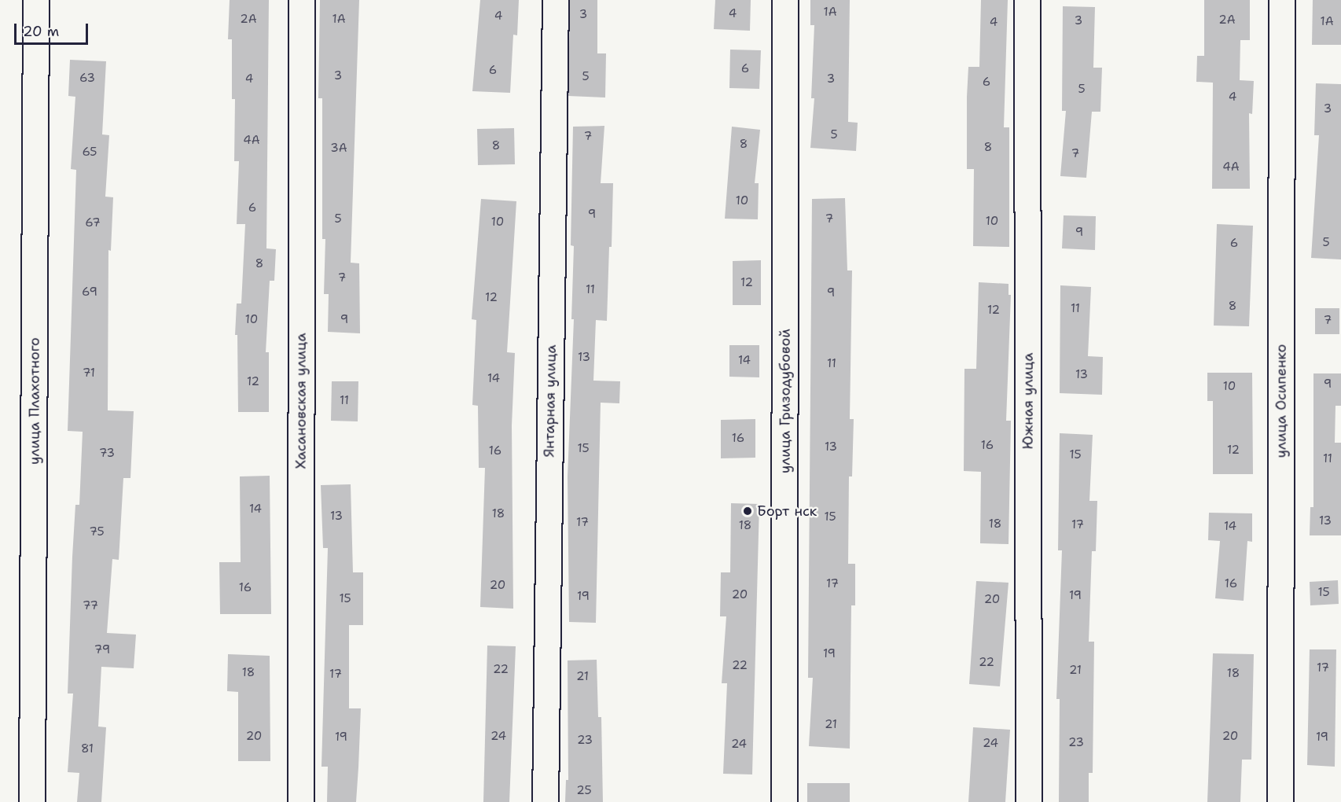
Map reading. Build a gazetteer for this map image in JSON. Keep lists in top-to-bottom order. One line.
{"streets":{"street":["улица Плахотного","Хасановская улица","Янтарная улица","улица Гризодубовой","Южная улица","улица Осипенко"]},"places":["Борт нск"],"house_numbers":["1А","4","3","4","2А","1А","2А","3","1А","4","6","6","3","5","63","4","3","6","5","4","3","5","7","4А","8","8","8","3А","65","7","4А","10","6","9","5","7","10","10","67","9","5","6","8","7","12","11","69","9","12","8","11","12","10","9","7","13","14","11","71","13","14","12","9","10","11","16","16","13","15","12","16","73","15","11","14","18","13","15","13","17","18","17","18","14","75","17","16","20","16","15","20","19","19","15","20","77","79","19","22","22","17","22","21","18","18","17","21","21","20","24","20","19","19","23","23","24","24","81","25"],"scale_bar":"20 m"}
